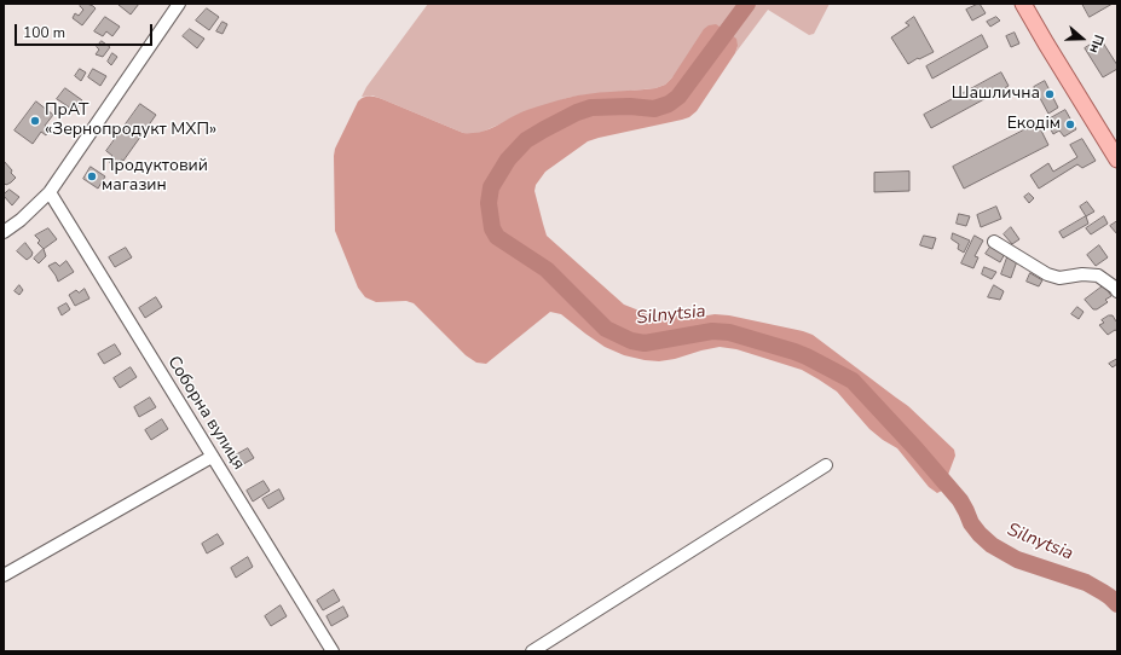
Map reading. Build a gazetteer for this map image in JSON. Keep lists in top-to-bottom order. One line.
{"streets":{"street":["Соборна вулиця"]},"water":["Silnytsia"],"places":["Шашлична","ПрАТ «Зернопродукт МХП»","Екодім","Продуктовий магазин"],"scale_bar":"100 m","north":"right"}
